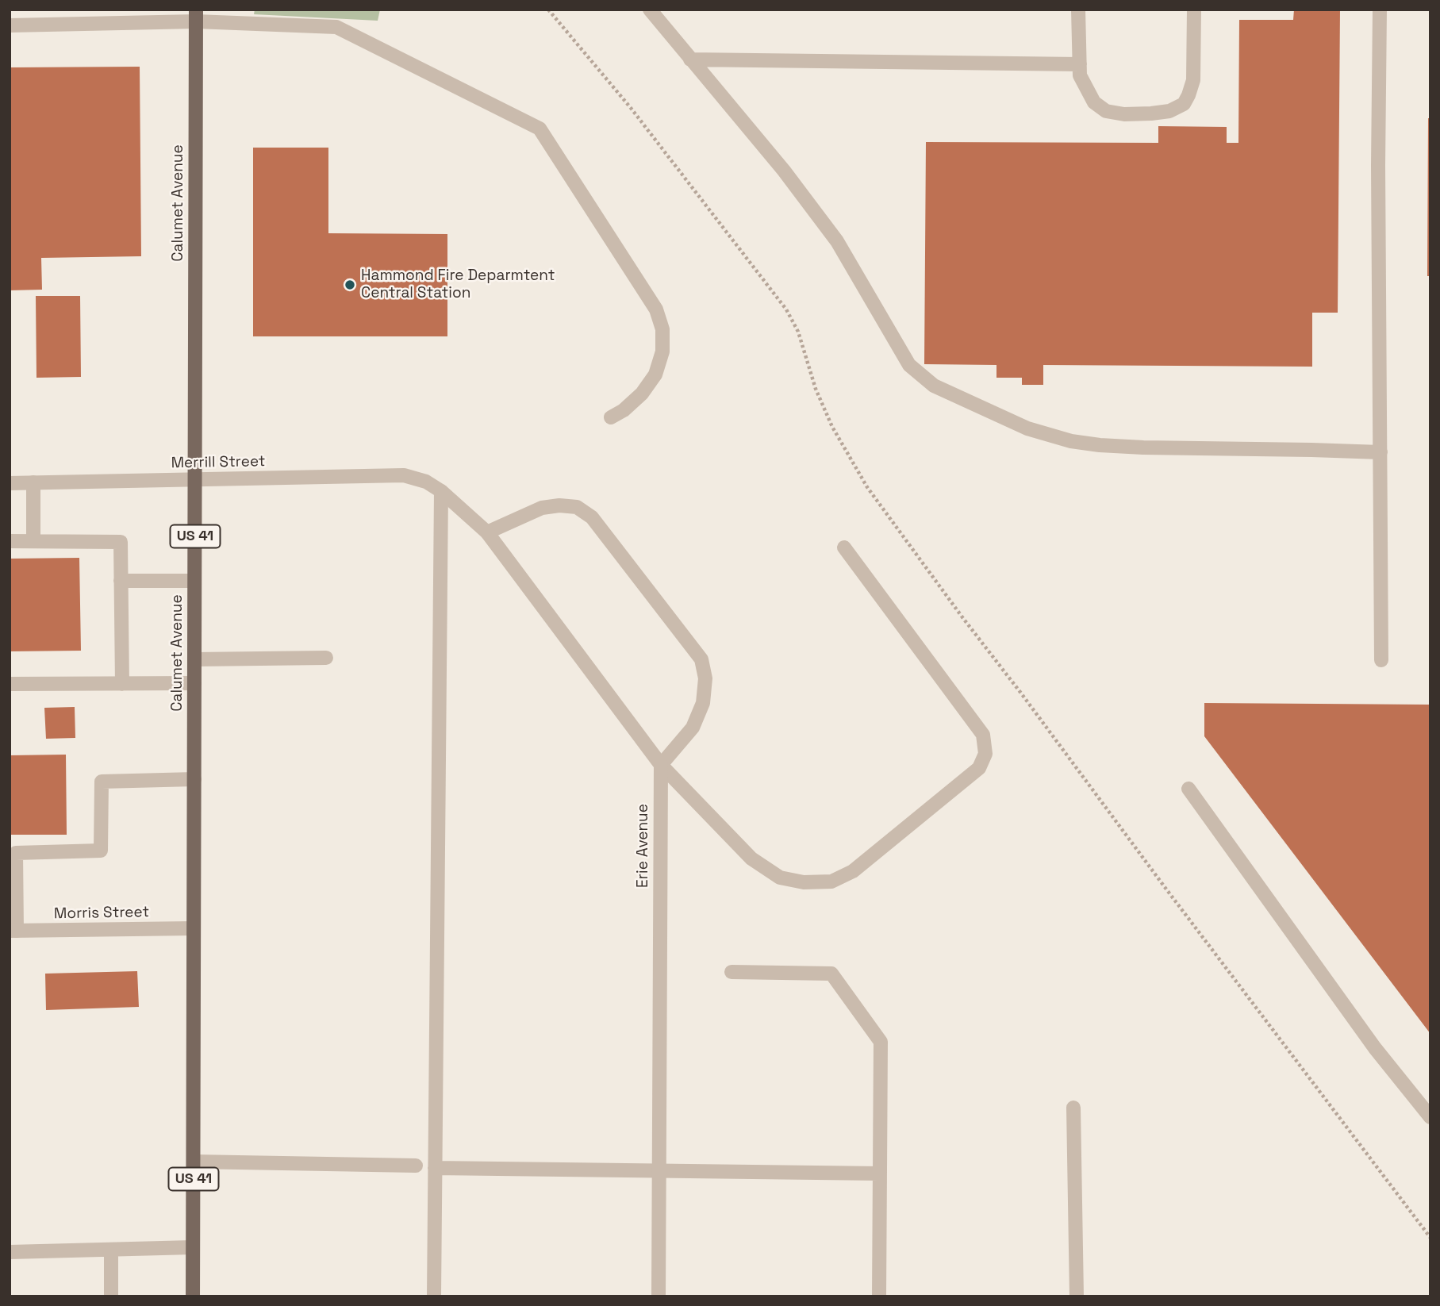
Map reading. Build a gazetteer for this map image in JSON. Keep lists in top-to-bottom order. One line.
{"streets":{"main road":["Calumet Avenue","US 41"],"street":["Merrill Street","Erie Avenue","Morris Street"]},"crossings":[["Calumet Avenue","Merrill Street"],["Calumet Avenue","Morris Street"]],"places":["Hammond Fire Deparmtent Central Station"]}
